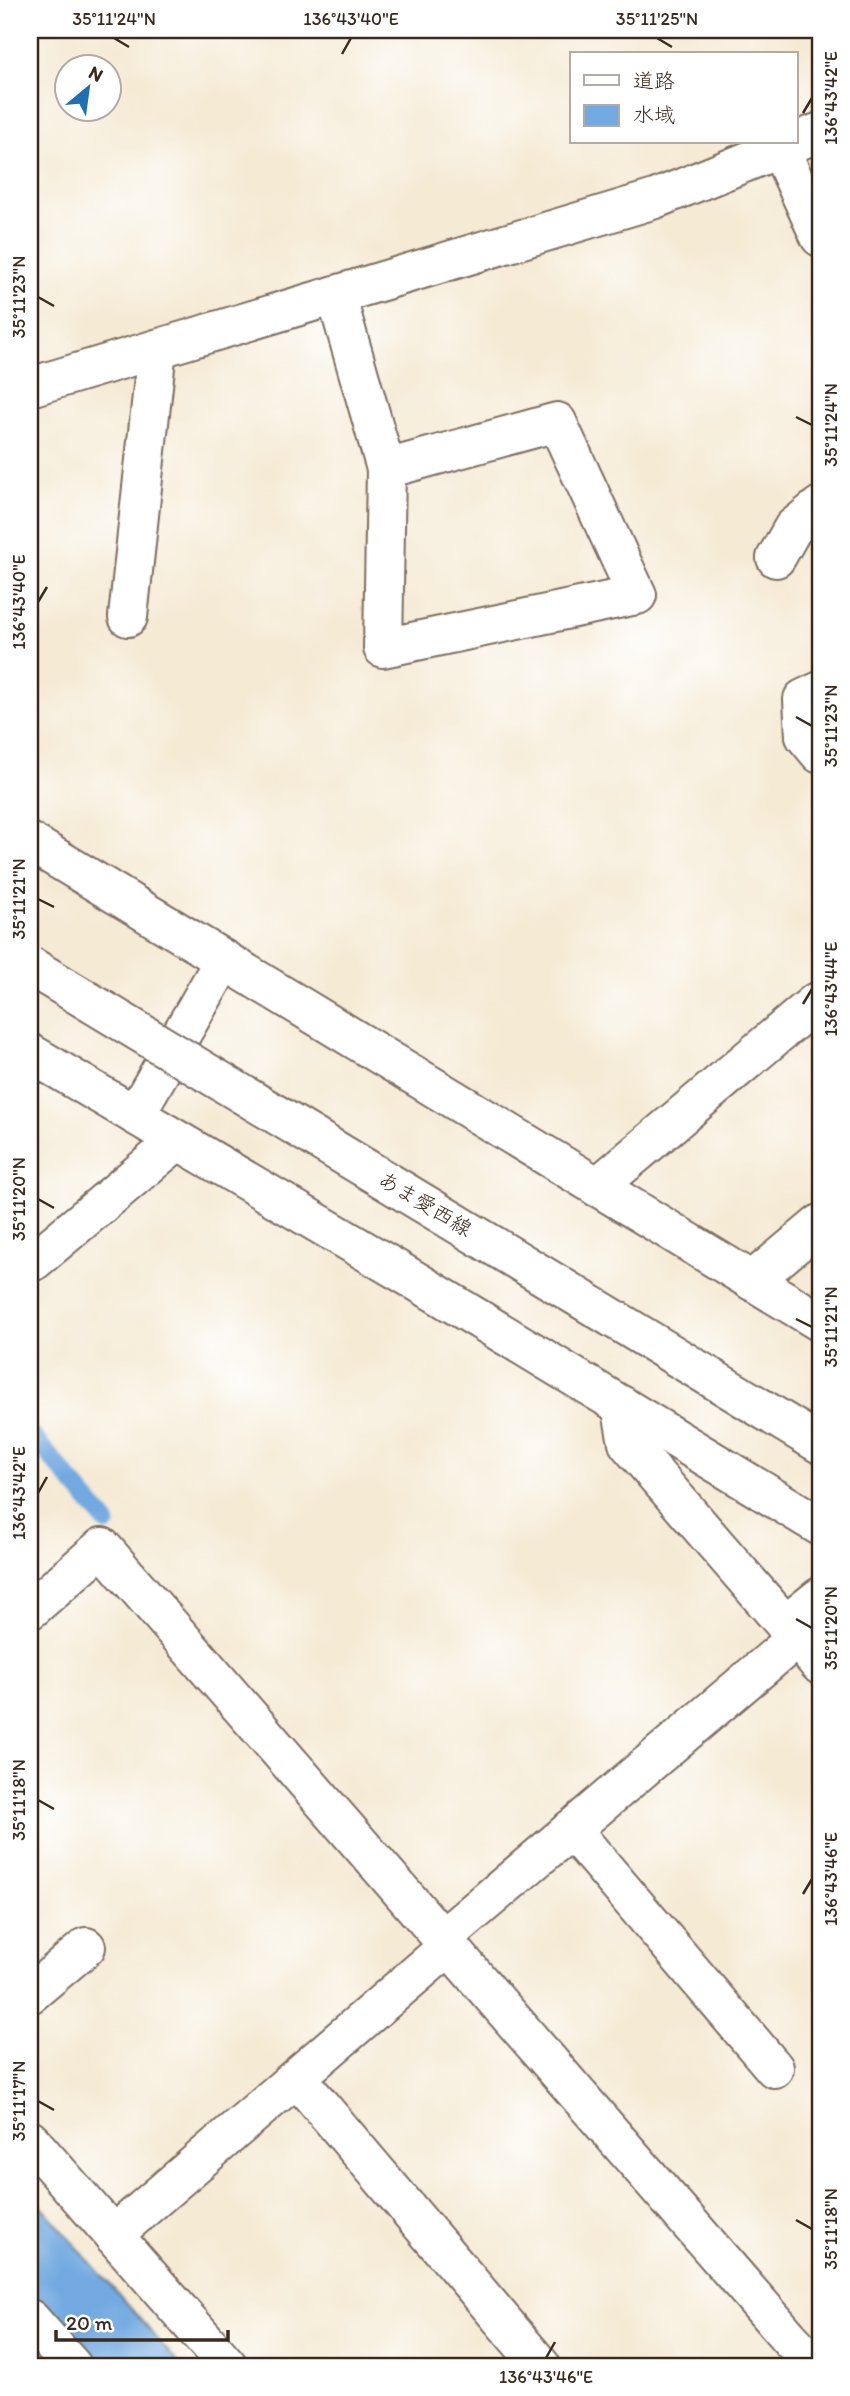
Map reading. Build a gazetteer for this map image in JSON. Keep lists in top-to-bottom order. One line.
{"streets":{"street":["あま愛西線"]},"legend":["道路","水域"],"scale_bar":"20 m","north":"top right","coordinates":["35°11'24\"N","136°43'40\"E","35°11'25\"N","136°43'42\"E","35°11'23\"N","35°11'21\"N","136°43'44\"E","35°11'20\"N","35°11'18\"N","136°43'46\"E","35°11'17\"N"]}
